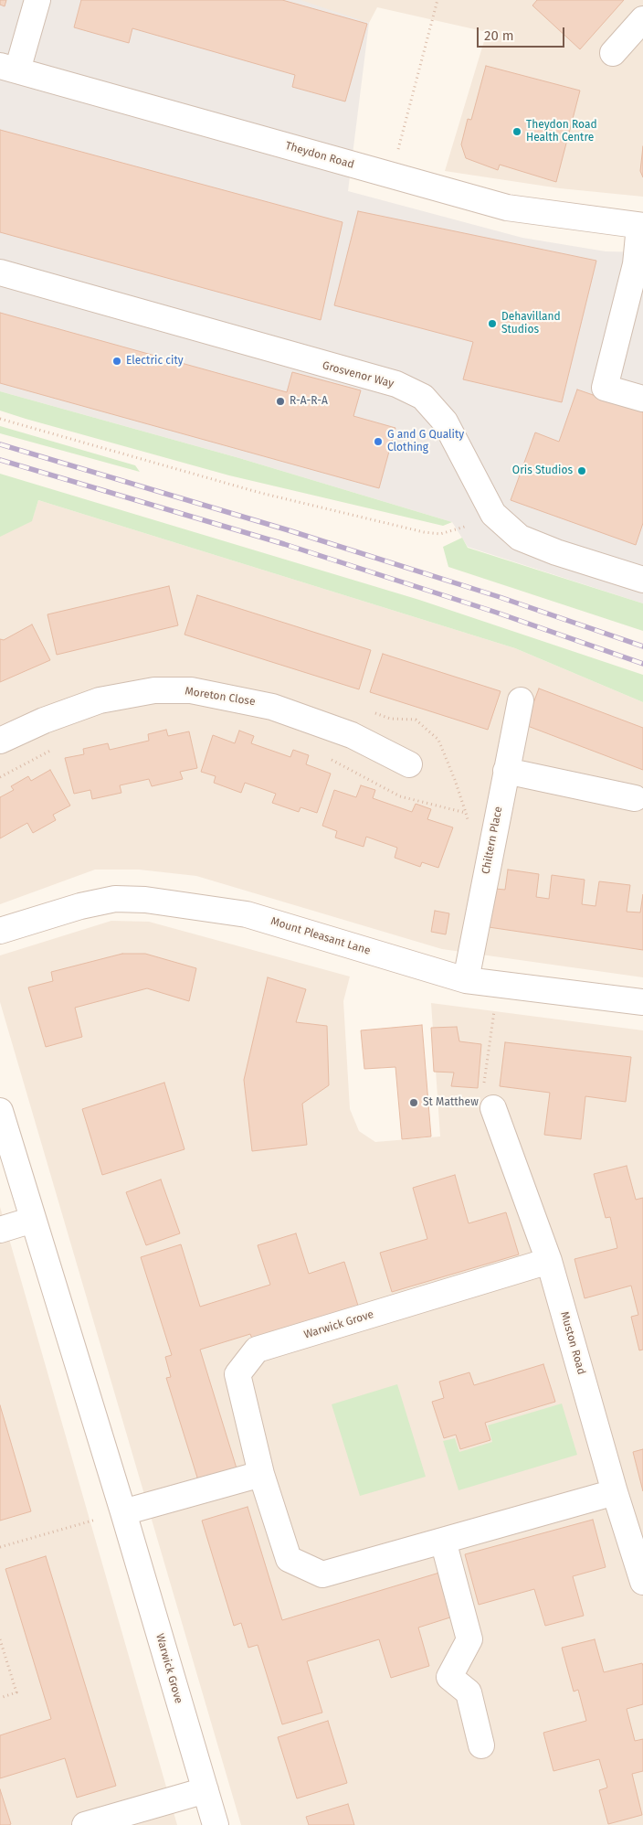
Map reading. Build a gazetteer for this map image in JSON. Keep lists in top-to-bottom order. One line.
{"streets":{"street":["Theydon Road","Grosvenor Way","Moreton Close","Chiltern Place","Mount Pleasant Lane","Warwick Grove","Muston Road"]},"crossings":[["Chiltern Place","Mount Pleasant Lane"],["Warwick Grove","Muston Road"]],"places":["Theydon Road Health Centre","Dehavilland Studios","Electric city","R-A-R-A","G and G Quality Clothing","Oris Studios","St Matthew"],"scale_bar":"20 m"}
